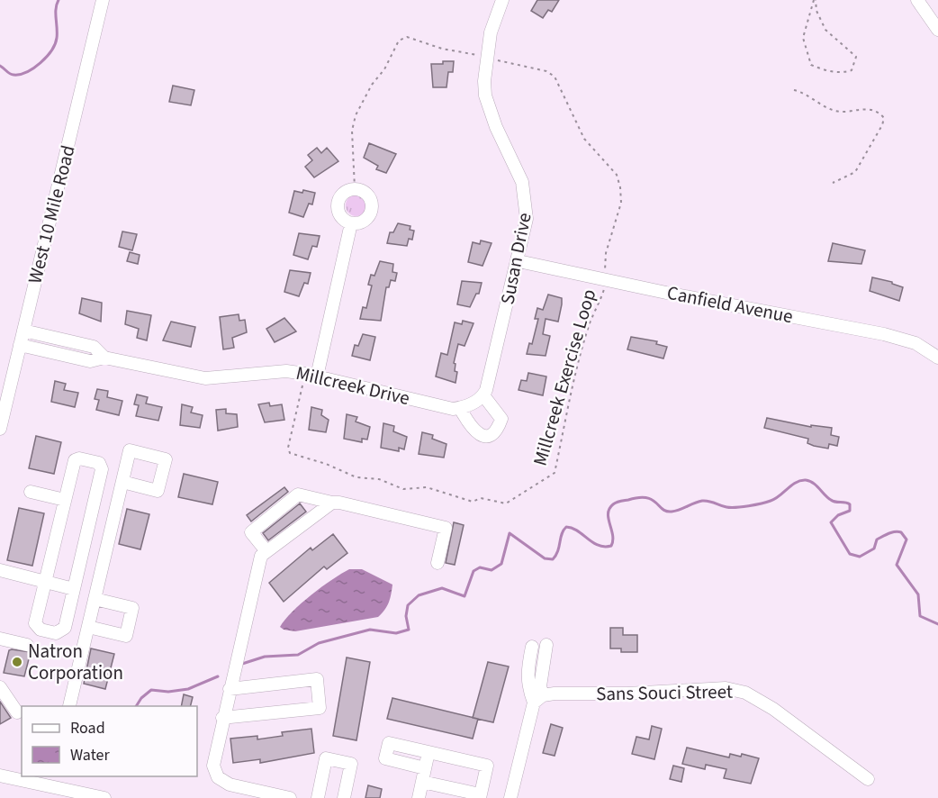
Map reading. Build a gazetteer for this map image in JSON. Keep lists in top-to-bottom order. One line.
{"streets":{"street":["West 10 Mile Road","Susan Drive","Canfield Avenue","Millcreek Drive","Sans Souci Street"],"path":["Millcreek Exercise Loop"]},"crossings":[["West 10 Mile Road","Millcreek Drive"],["Susan Drive","Canfield Avenue"],["Susan Drive","Millcreek Exercise Loop"],["Susan Drive","Millcreek Drive"],["Canfield Avenue","Millcreek Exercise Loop"],["Millcreek Exercise Loop","Millcreek Drive"]],"places":["Natron Corporation"],"legend":["Road","Water"]}
